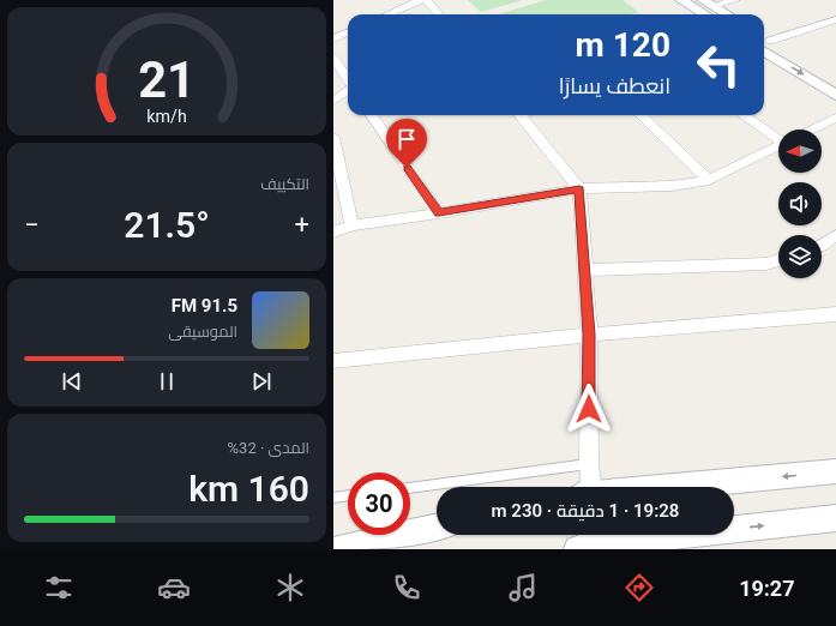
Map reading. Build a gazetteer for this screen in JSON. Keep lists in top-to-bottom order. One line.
{"north":"left","page":{"turn":["120 m","انعطف يسارًا"],"tile":["التكييف",["المدى · 32%","160 km"]],"heat":["−","21.5°","+"],"song":["91.5 FM","الموسيقى"],"limit":"30","trip":"19:28 · 1 دقيقة · 230 m","tabs":"19:27","gauge":["21","km/h"]}}
